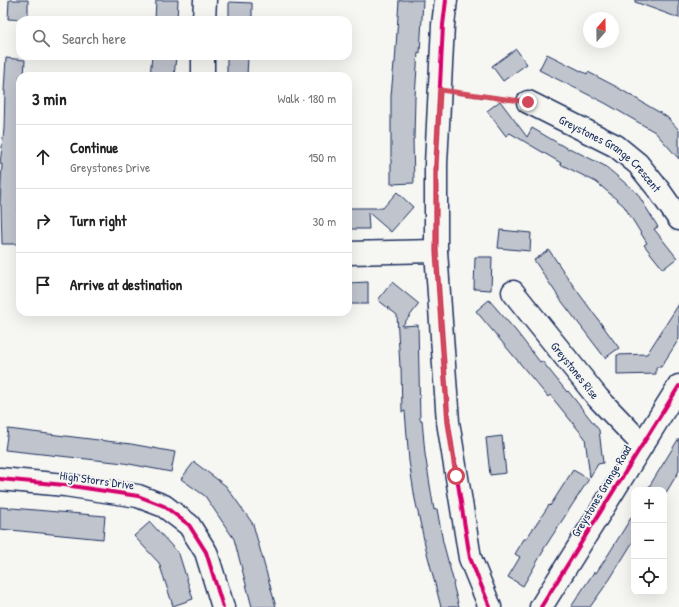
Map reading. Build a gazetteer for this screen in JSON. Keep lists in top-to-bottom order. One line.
{"streets":{"street":["Greystones Grange Crescent","Greystones Rise","High Storrs Drive","Greystones Grange Road"]},"crossings":[["Greystones Rise","Greystones Grange Road"]],"north":"top","page":{"search":"Search here","heading":["3 min","Walk · 180 m"],"list":[["Continue","Greystones Drive","150 m"],["Turn right","30 m"],"Arrive at destination"],"map_buttons":["+","−"]}}
